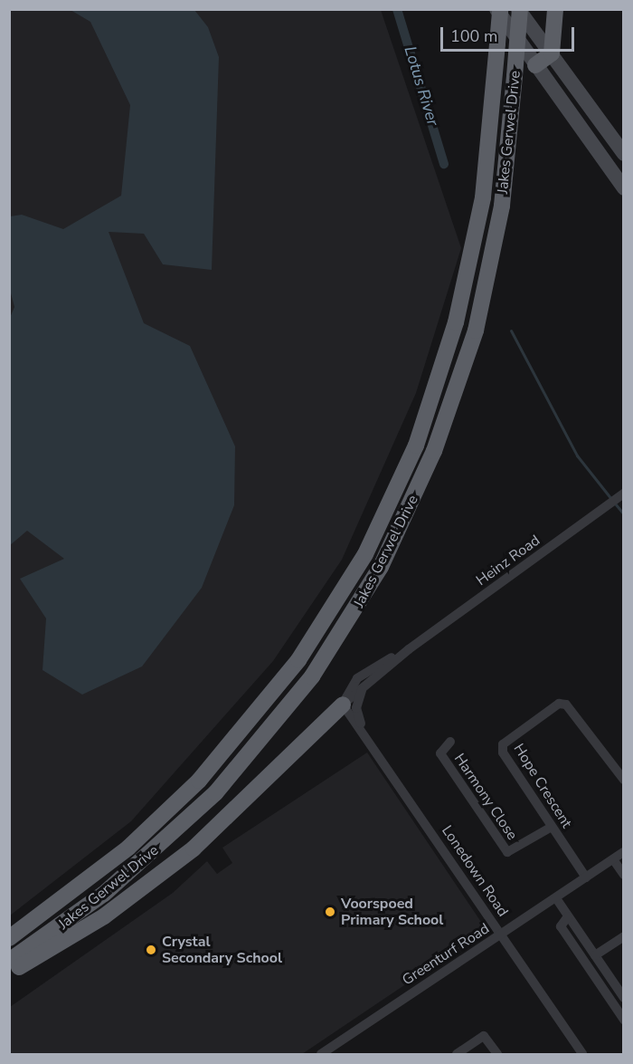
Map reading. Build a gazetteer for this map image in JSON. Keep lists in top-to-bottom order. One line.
{"streets":{"highway":["Jakes Gerwel Drive"],"street":["Heinz Road","Hope Crescent","Harmony Close","Lonedown Road","Greenturf Road"]},"crossings":[["Heinz Road","Lonedown Road"],["Hope Crescent","Harmony Close"],["Hope Crescent","Greenturf Road"],["Lonedown Road","Greenturf Road"]],"water":["Lotus River"],"places":["Voorspoed Primary School","Crystal Secondary School"],"scale_bar":"100 m"}
